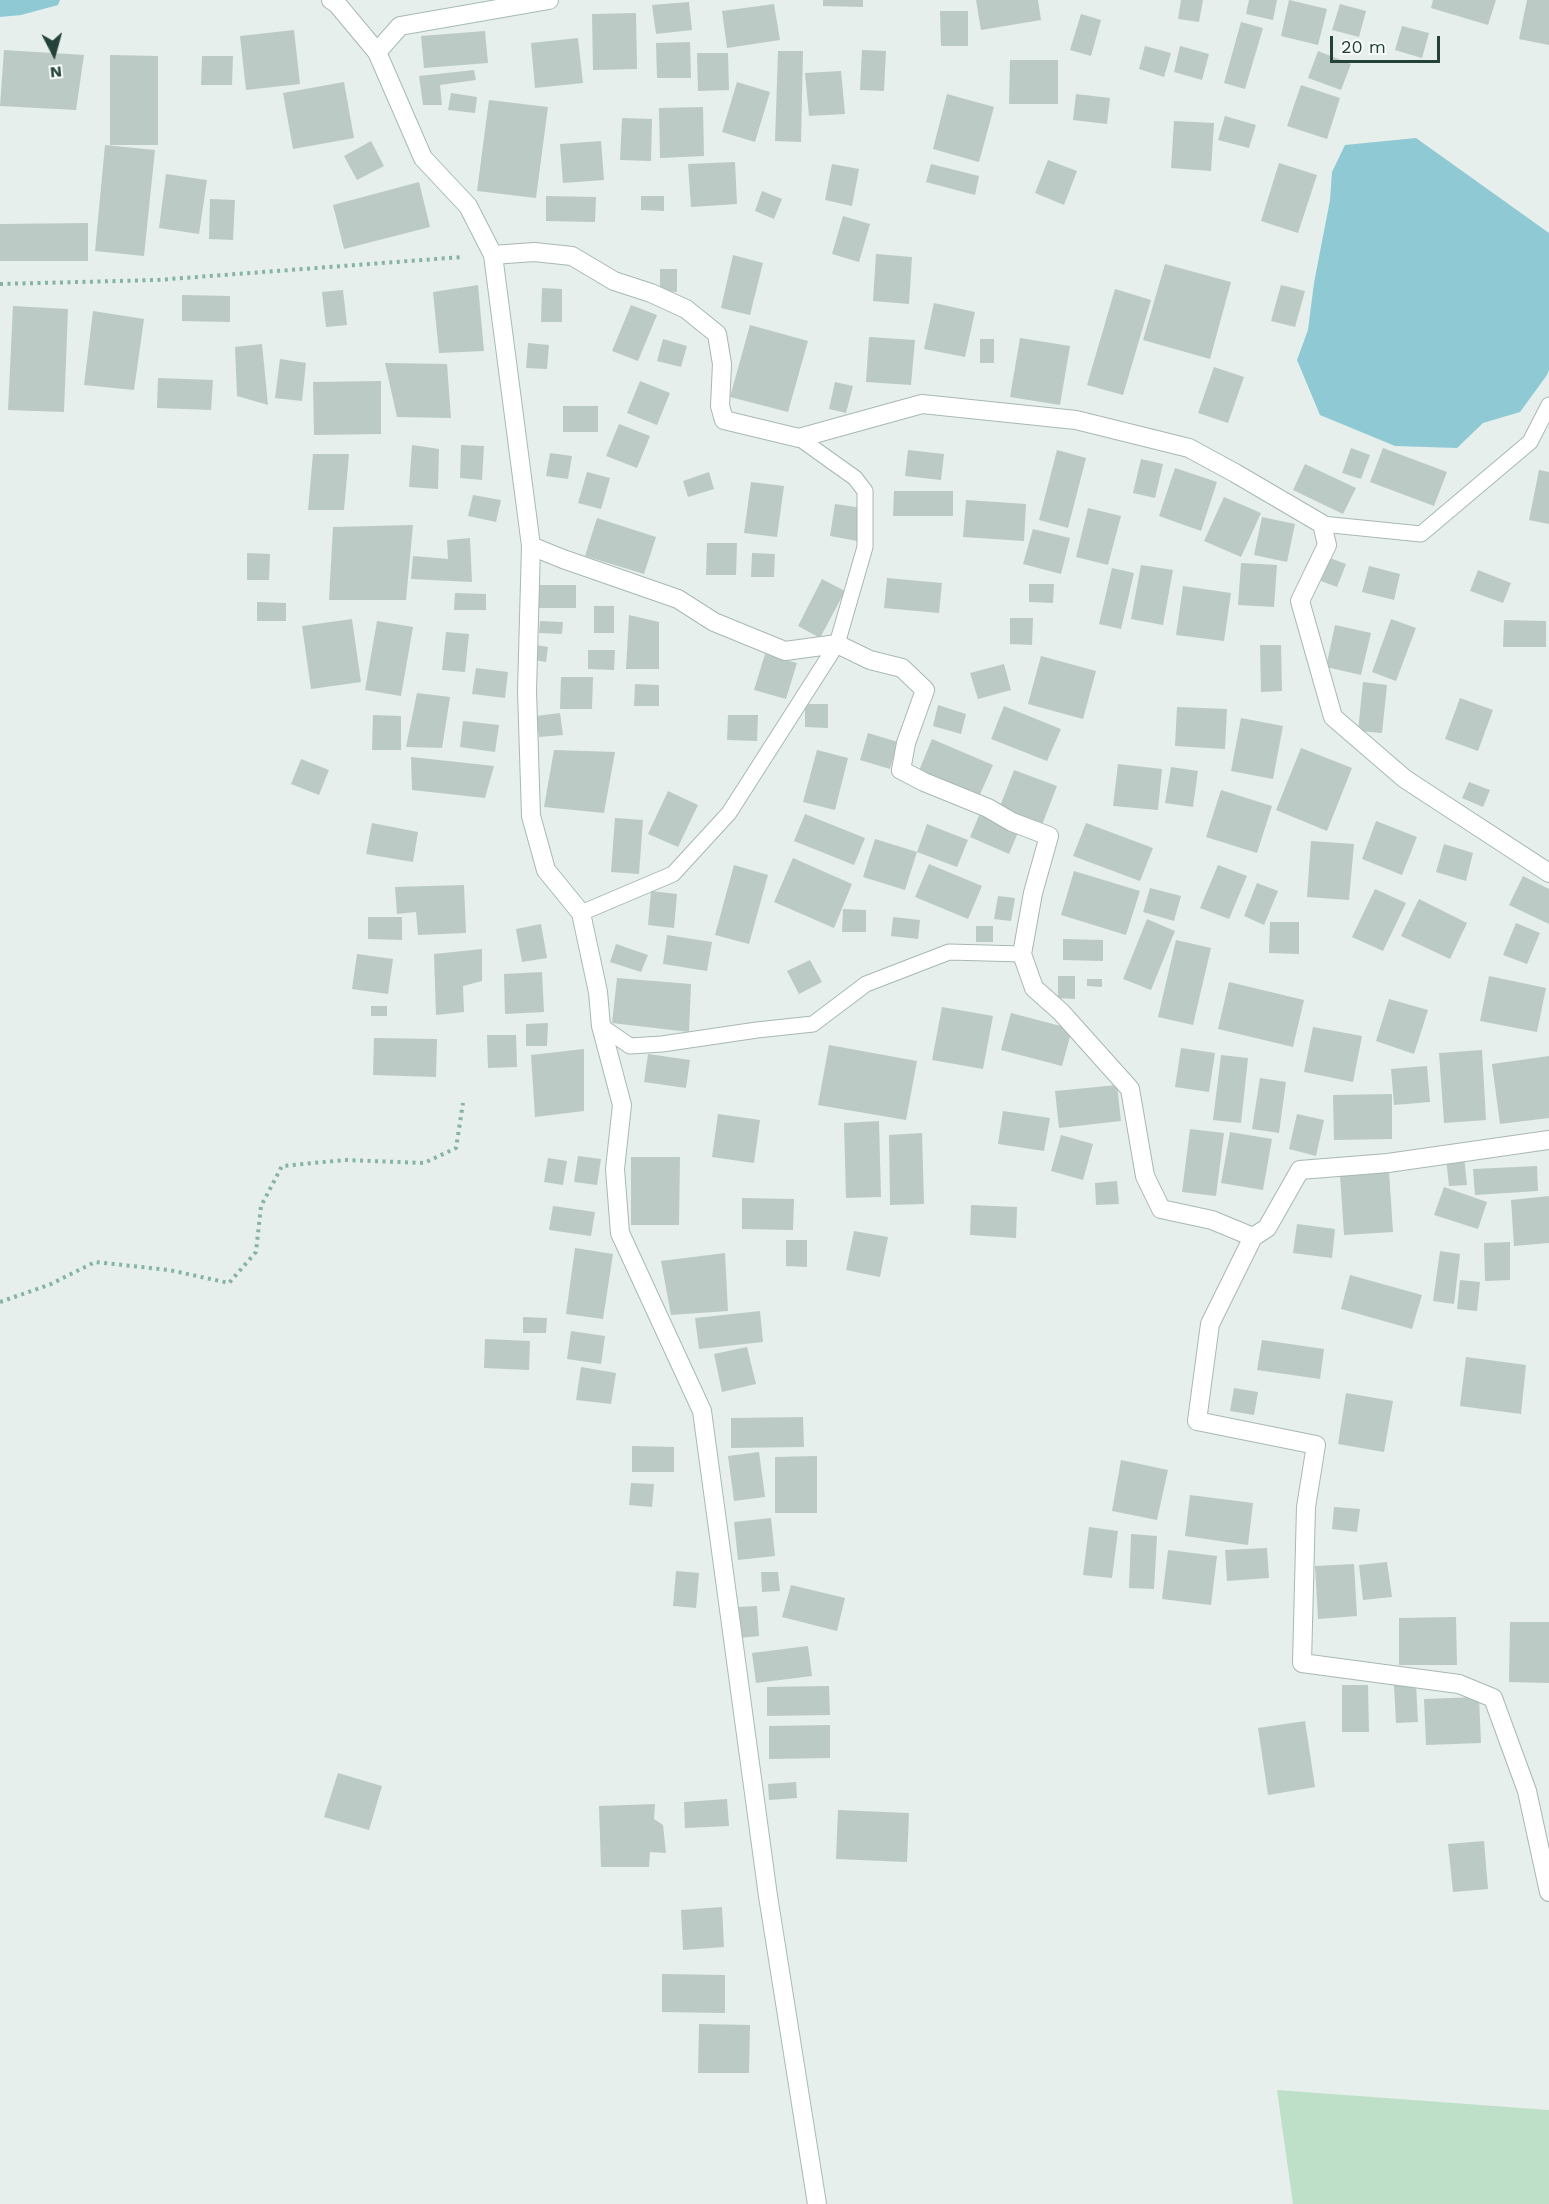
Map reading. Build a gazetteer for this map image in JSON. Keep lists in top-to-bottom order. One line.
{"scale_bar":"20 m","north":"bottom"}
